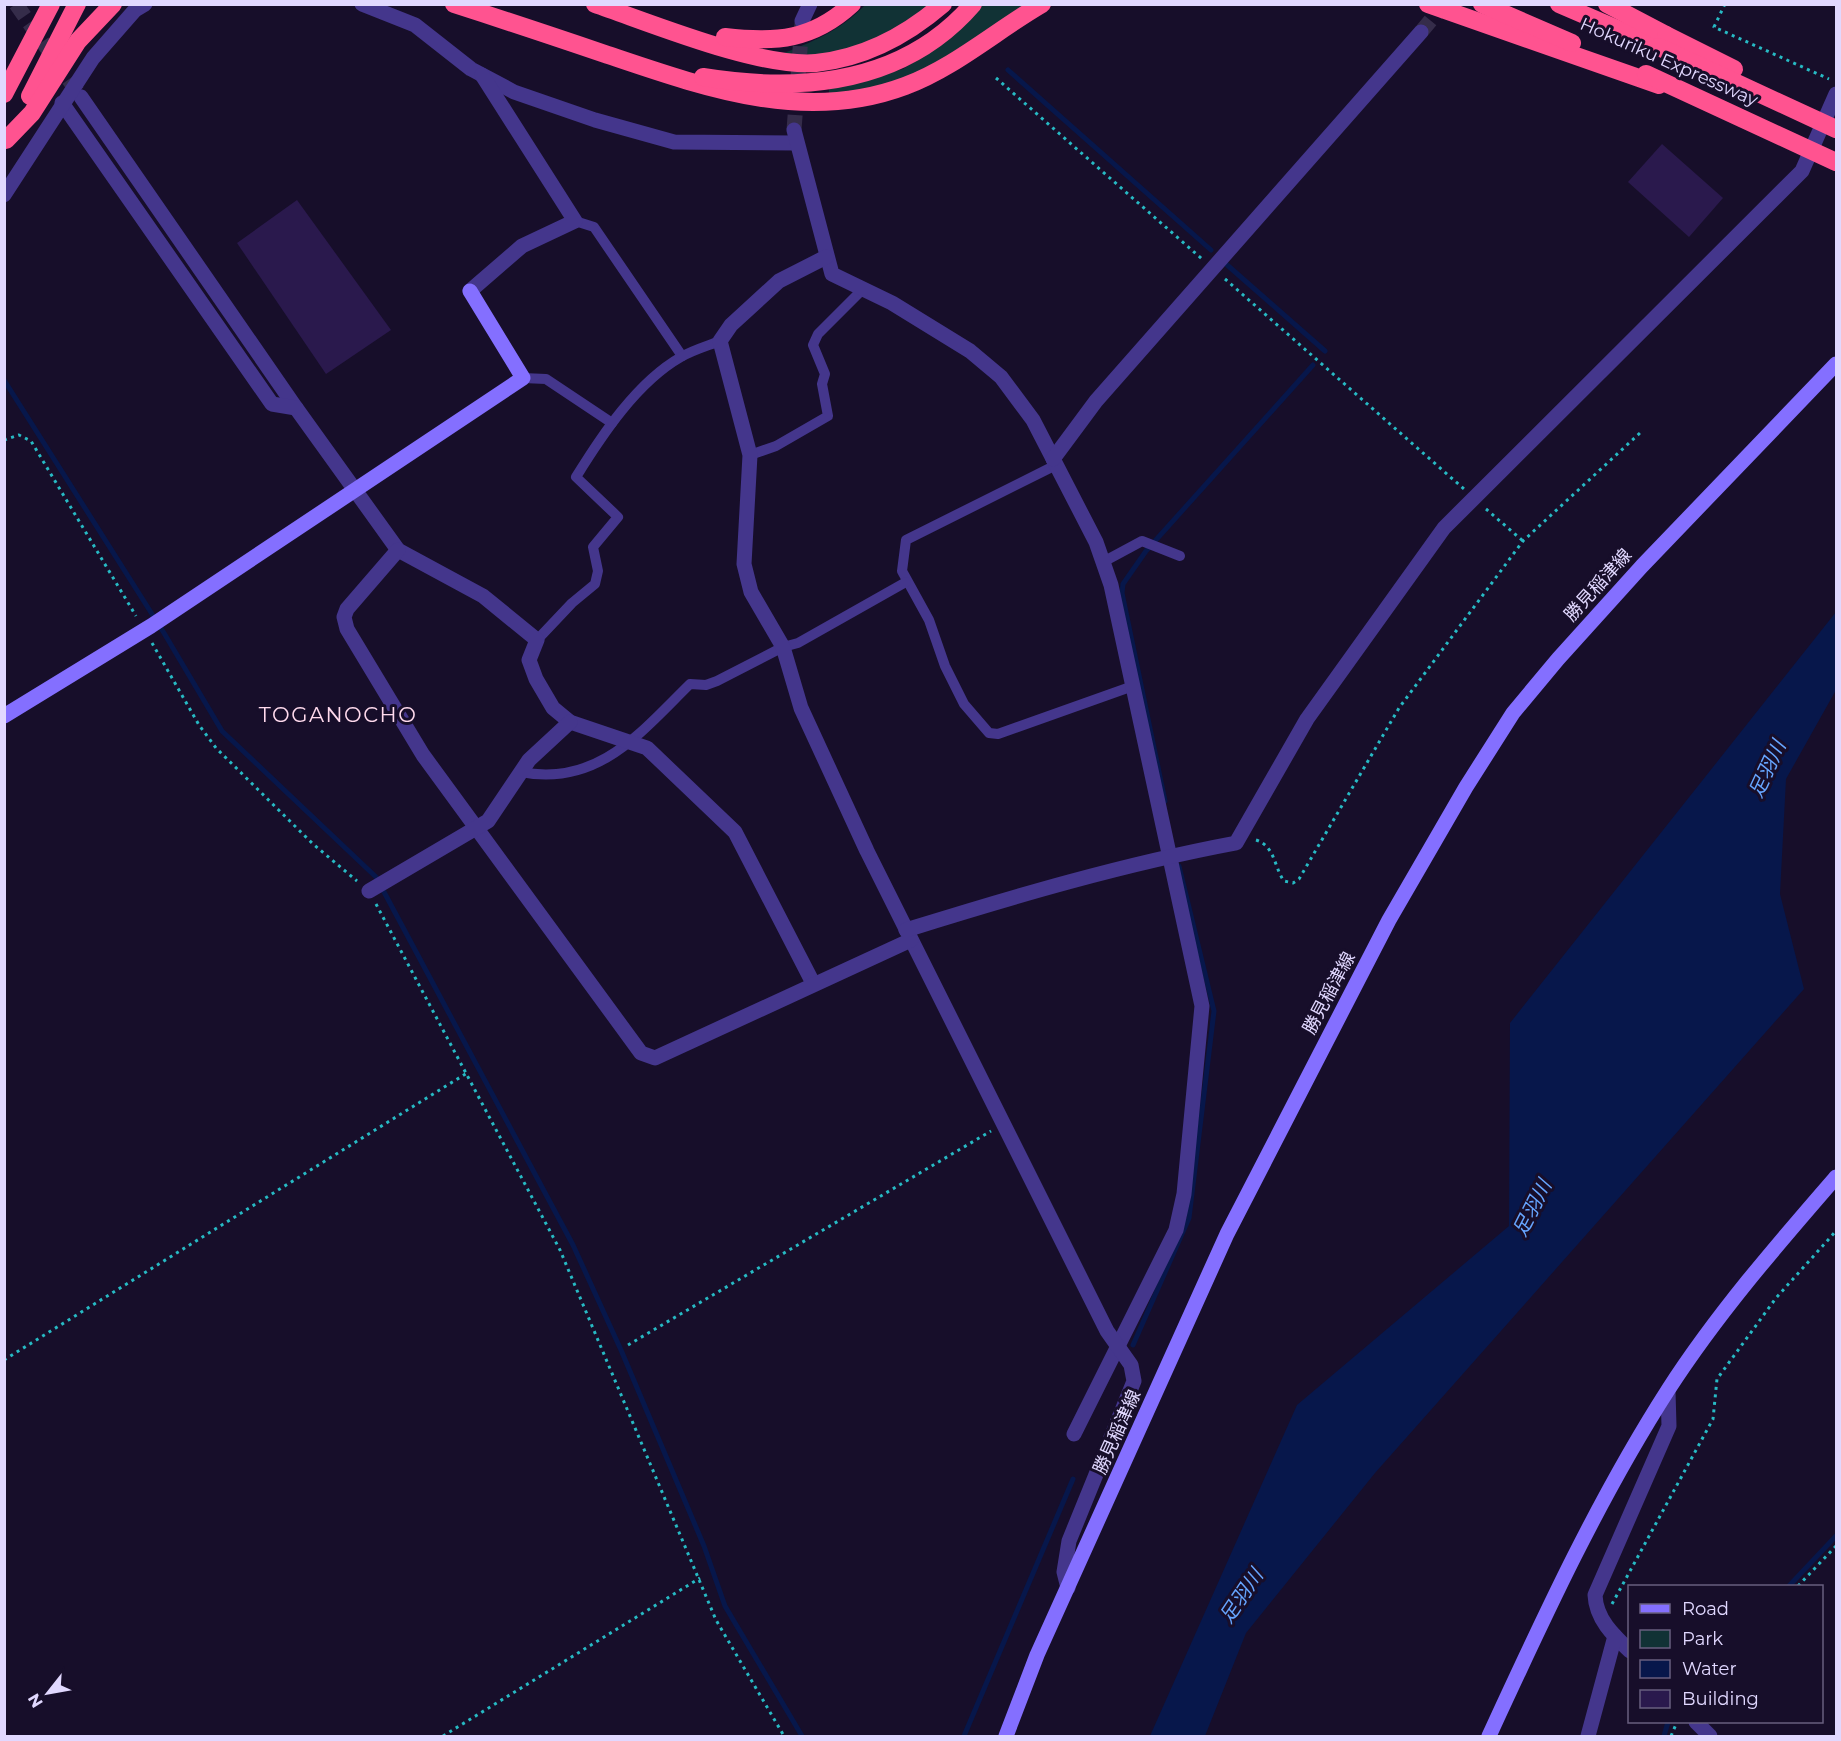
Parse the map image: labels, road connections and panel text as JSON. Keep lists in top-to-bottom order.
{
  "streets": {
    "highway": ["Hokuriku Expressway"],
    "main road": ["勝見稲津線"]
  },
  "districts": ["TOGANOCHO"],
  "water": ["足羽川"],
  "legend": [
    "Road",
    "Park",
    "Water",
    "Building"
  ],
  "north": "bottom left"
}
